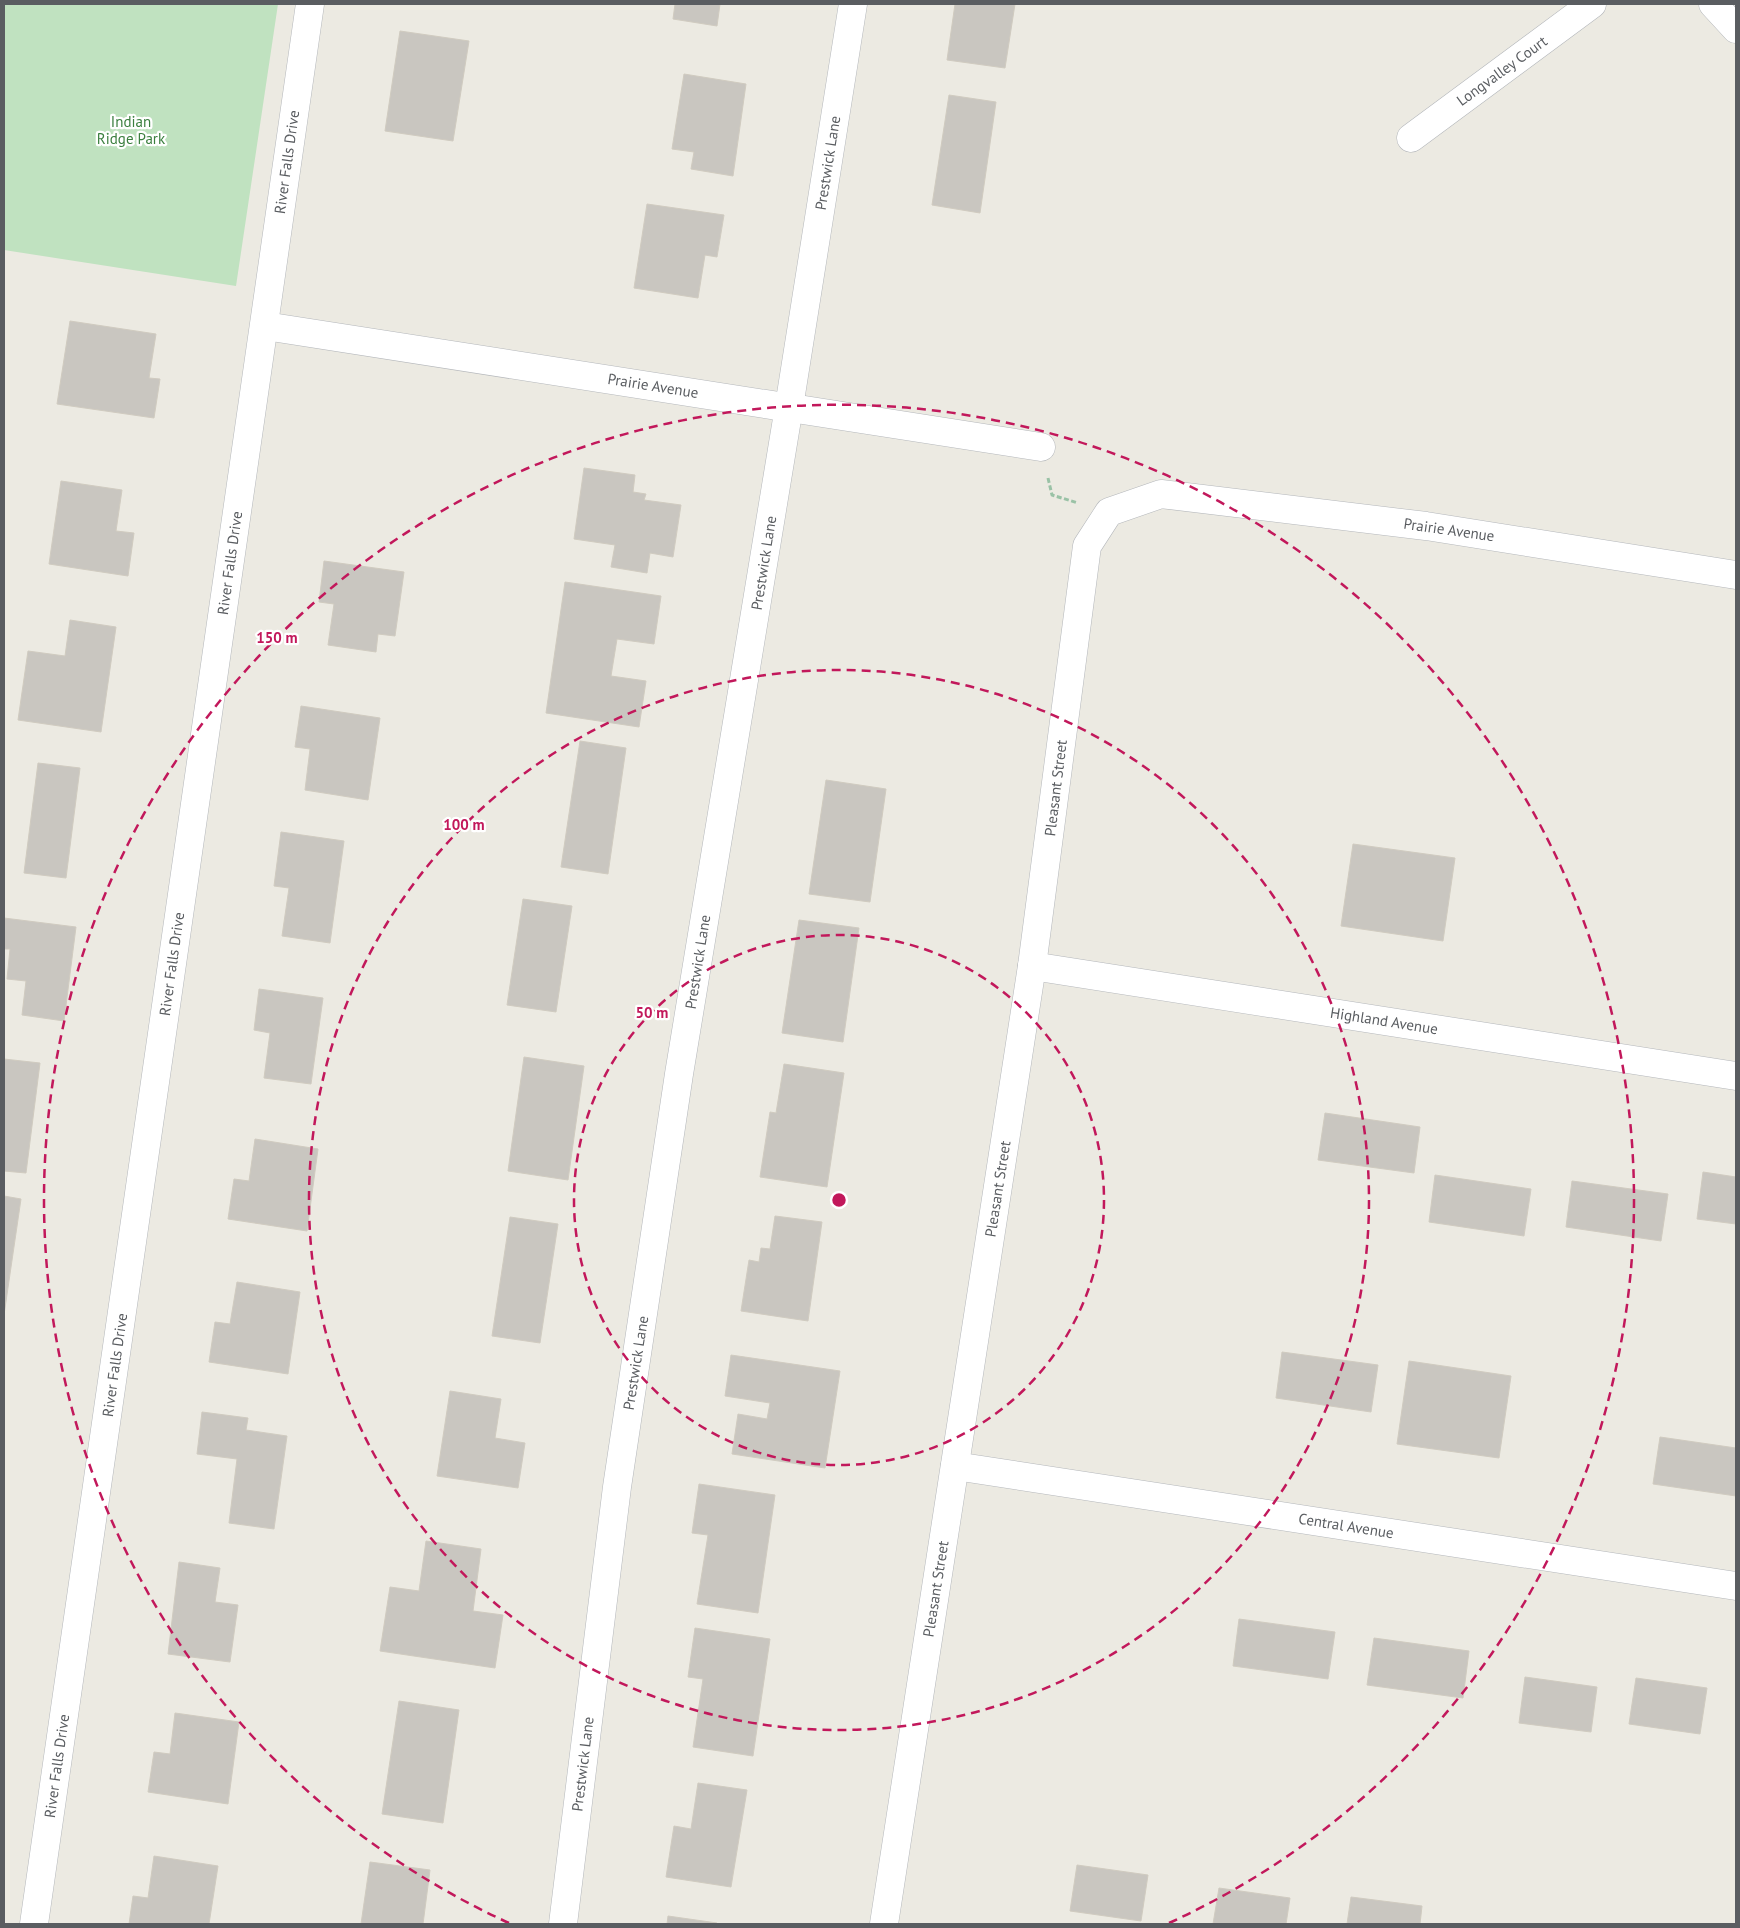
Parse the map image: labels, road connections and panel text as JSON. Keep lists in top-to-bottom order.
{
  "streets": {
    "street": [
      "Longvalley Court",
      "River Falls Drive",
      "Prestwick Lane",
      "Prairie Avenue",
      "Pleasant Street",
      "Highland Avenue",
      "Central Avenue"
    ]
  },
  "crossings": [
    ["River Falls Drive", "Prairie Avenue"],
    ["Prestwick Lane", "Prairie Avenue"],
    ["Prairie Avenue", "Pleasant Street"],
    ["Pleasant Street", "Highland Avenue"],
    ["Pleasant Street", "Central Avenue"]
  ],
  "parks": ["Indian Ridge Park"],
  "rings": ["150 m", "100 m", "50 m"]
}
